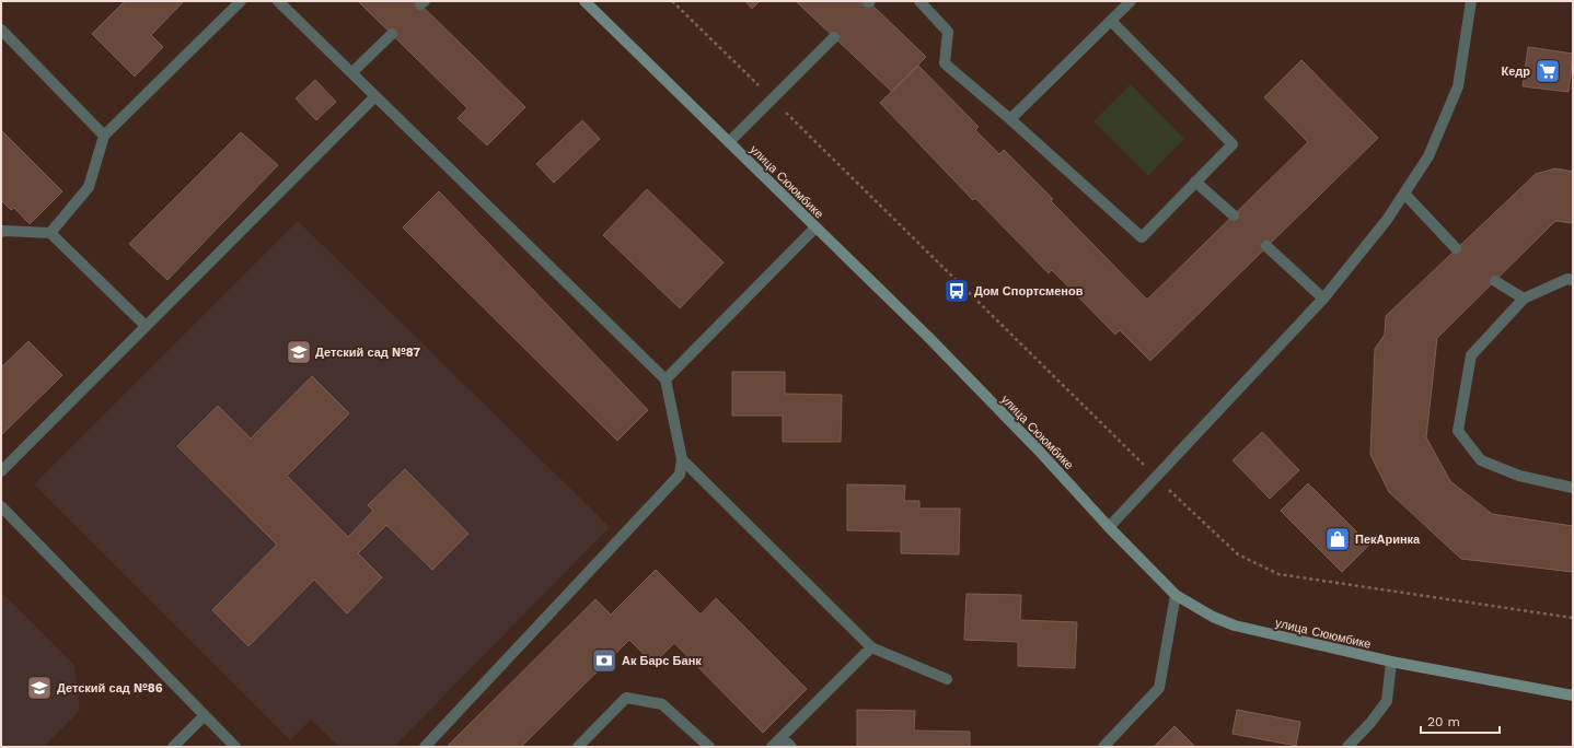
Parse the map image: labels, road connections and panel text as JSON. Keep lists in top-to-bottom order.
{
  "streets": {
    "street": ["улица Сююмбике"]
  },
  "places": {
    "supermarket": ["Кедр"],
    "bus stop": ["Дом Спортсменов"],
    "school or university": ["Детский сад №87", "Детский сад №86"],
    "shop": ["ПекАринка"],
    "bank": ["Ак Барс Банк"]
  },
  "scale_bar": "20 m"
}
